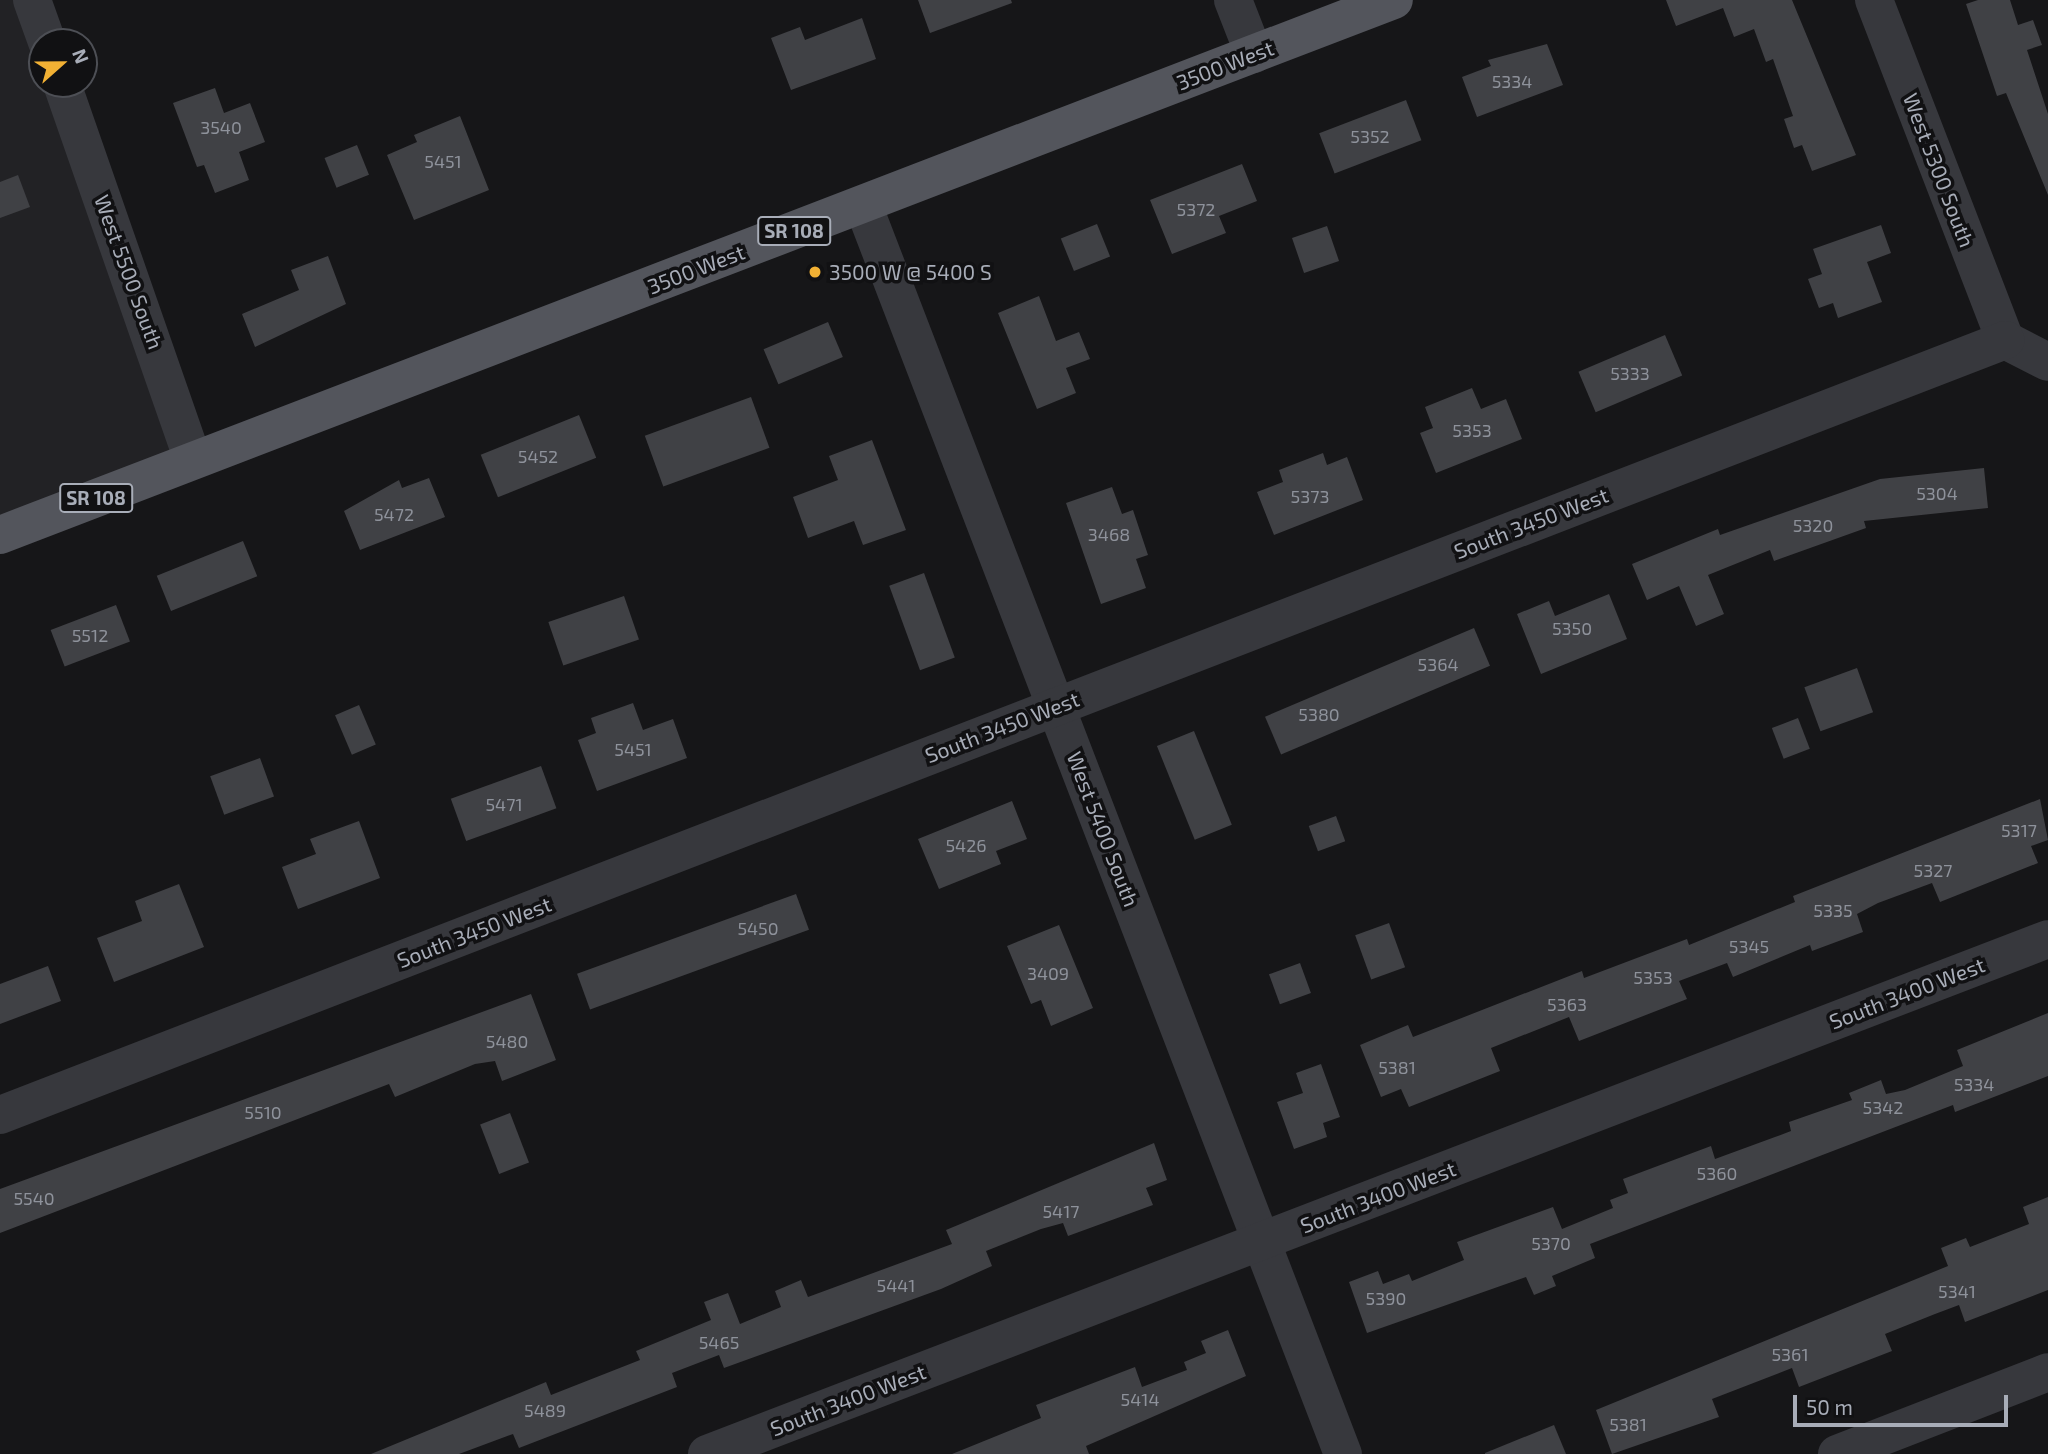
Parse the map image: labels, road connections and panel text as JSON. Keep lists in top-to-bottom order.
{
  "streets": {
    "main road": ["3500 West", "SR 108"],
    "street": [
      "West 5300 South",
      "West 5500 South",
      "South 3450 West",
      "West 5400 South",
      "South 3400 West"
    ]
  },
  "crossings": [
    ["3500 West", "SR 108"],
    ["3500 West", "West 5500 South"],
    ["3500 West", "West 5400 South"],
    ["West 5300 South", "South 3450 West"],
    ["SR 108", "West 5500 South"],
    ["South 3450 West", "West 5400 South"],
    ["West 5400 South", "South 3400 West"]
  ],
  "places": ["3500 W @ 5400 S"],
  "house_numbers": [
    "5334",
    "3540",
    "5352",
    "5451",
    "5372",
    "5333",
    "5353",
    "5452",
    "5304",
    "5373",
    "5472",
    "5320",
    "3468",
    "5350",
    "5512",
    "5364",
    "5380",
    "5451",
    "5471",
    "5317",
    "5426",
    "5327",
    "5335",
    "5450",
    "5345",
    "3409",
    "5353",
    "5363",
    "5480",
    "5381",
    "5334",
    "5342",
    "5510",
    "5360",
    "5540",
    "5417",
    "5370",
    "5441",
    "5341",
    "5390",
    "5465",
    "5361",
    "5414",
    "5489",
    "5381"
  ],
  "scale_bar": "50 m",
  "north": "right"
}
